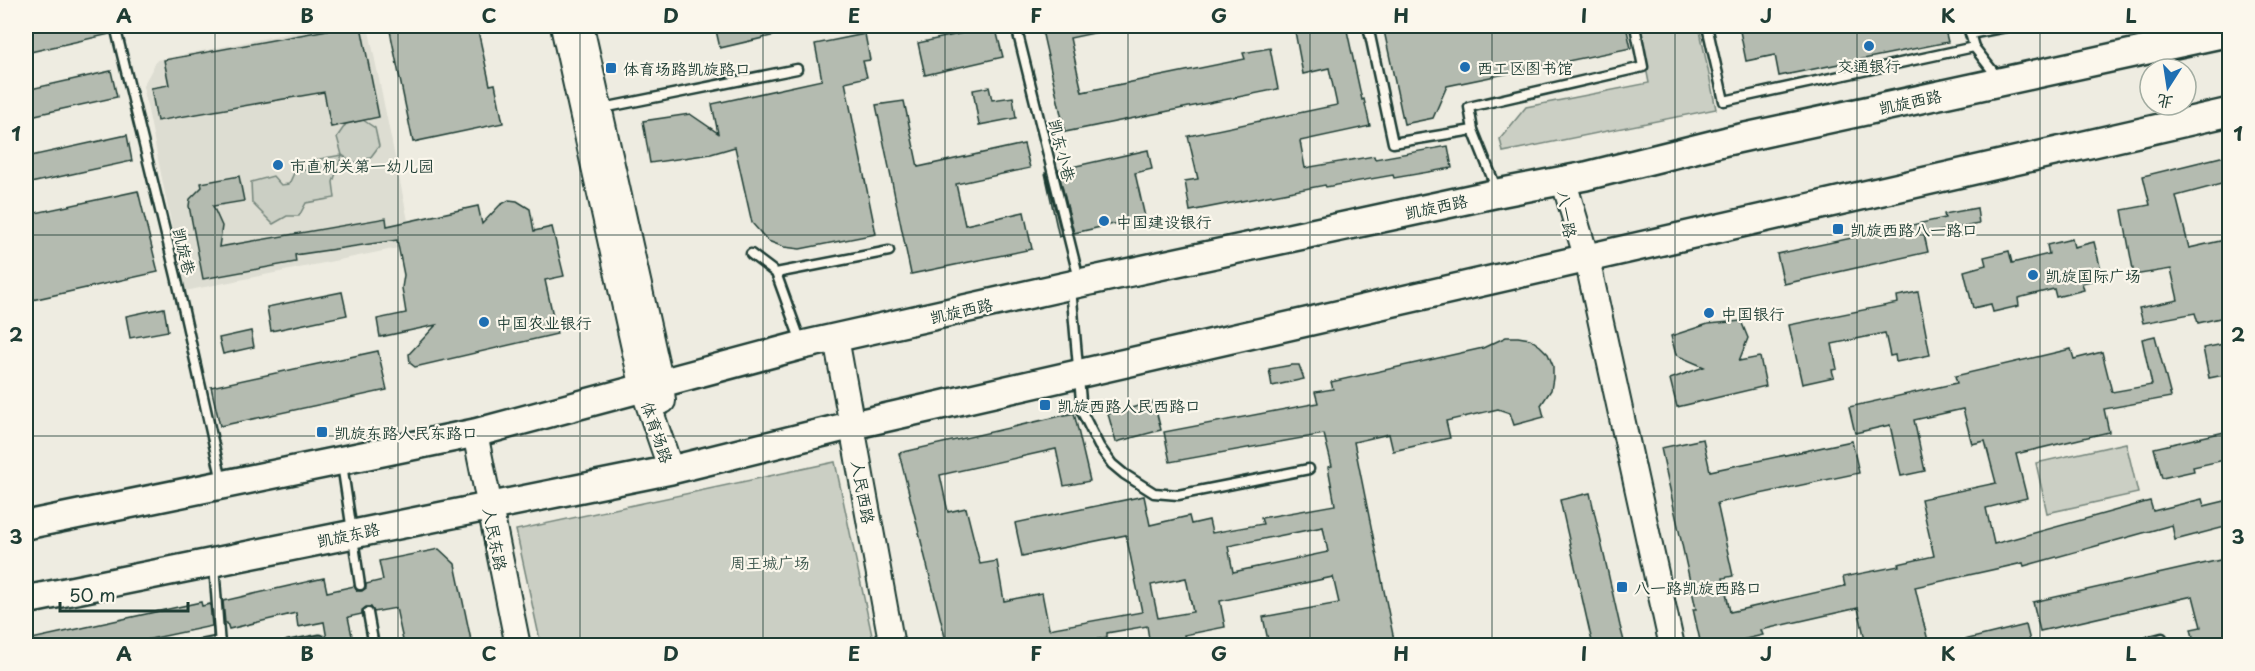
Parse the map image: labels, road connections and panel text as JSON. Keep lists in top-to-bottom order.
{
  "streets": {
    "main road": [
      "凯旋西路",
      "八一路",
      "体育场路",
      "人民西路",
      "凯旋东路",
      "人民东路"
    ],
    "lane": ["凯东小巷", "凯旋巷"]
  },
  "crossings": [
    ["凯旋西路", "凯东小巷"],
    ["凯旋西路", "八一路"],
    ["凯旋西路", "体育场路"],
    ["凯旋西路", "人民西路"],
    ["体育场路", "凯旋东路"],
    ["凯旋东路", "人民东路"]
  ],
  "parks": ["周王城广场"],
  "places": {
    "other": [
      "交通银行",
      "西工区图书馆",
      "市直机关第一幼儿园",
      "中国建设银行",
      "凯旋国际广场",
      "中国银行",
      "中国农业银行"
    ],
    "transit": [
      "体育场路凯旋路口",
      "凯旋西路八一路口",
      "凯旋西路人民西路口",
      "凯旋东路人民东路口",
      "八一路凯旋西路口"
    ]
  },
  "scale_bar": "50 m",
  "north": "bottom",
  "grid": {
    "columns": [
      "A",
      "B",
      "C",
      "D",
      "E",
      "F",
      "G",
      "H",
      "I",
      "J",
      "K",
      "L"
    ],
    "rows": ["1", "2", "3"]
  }
}
